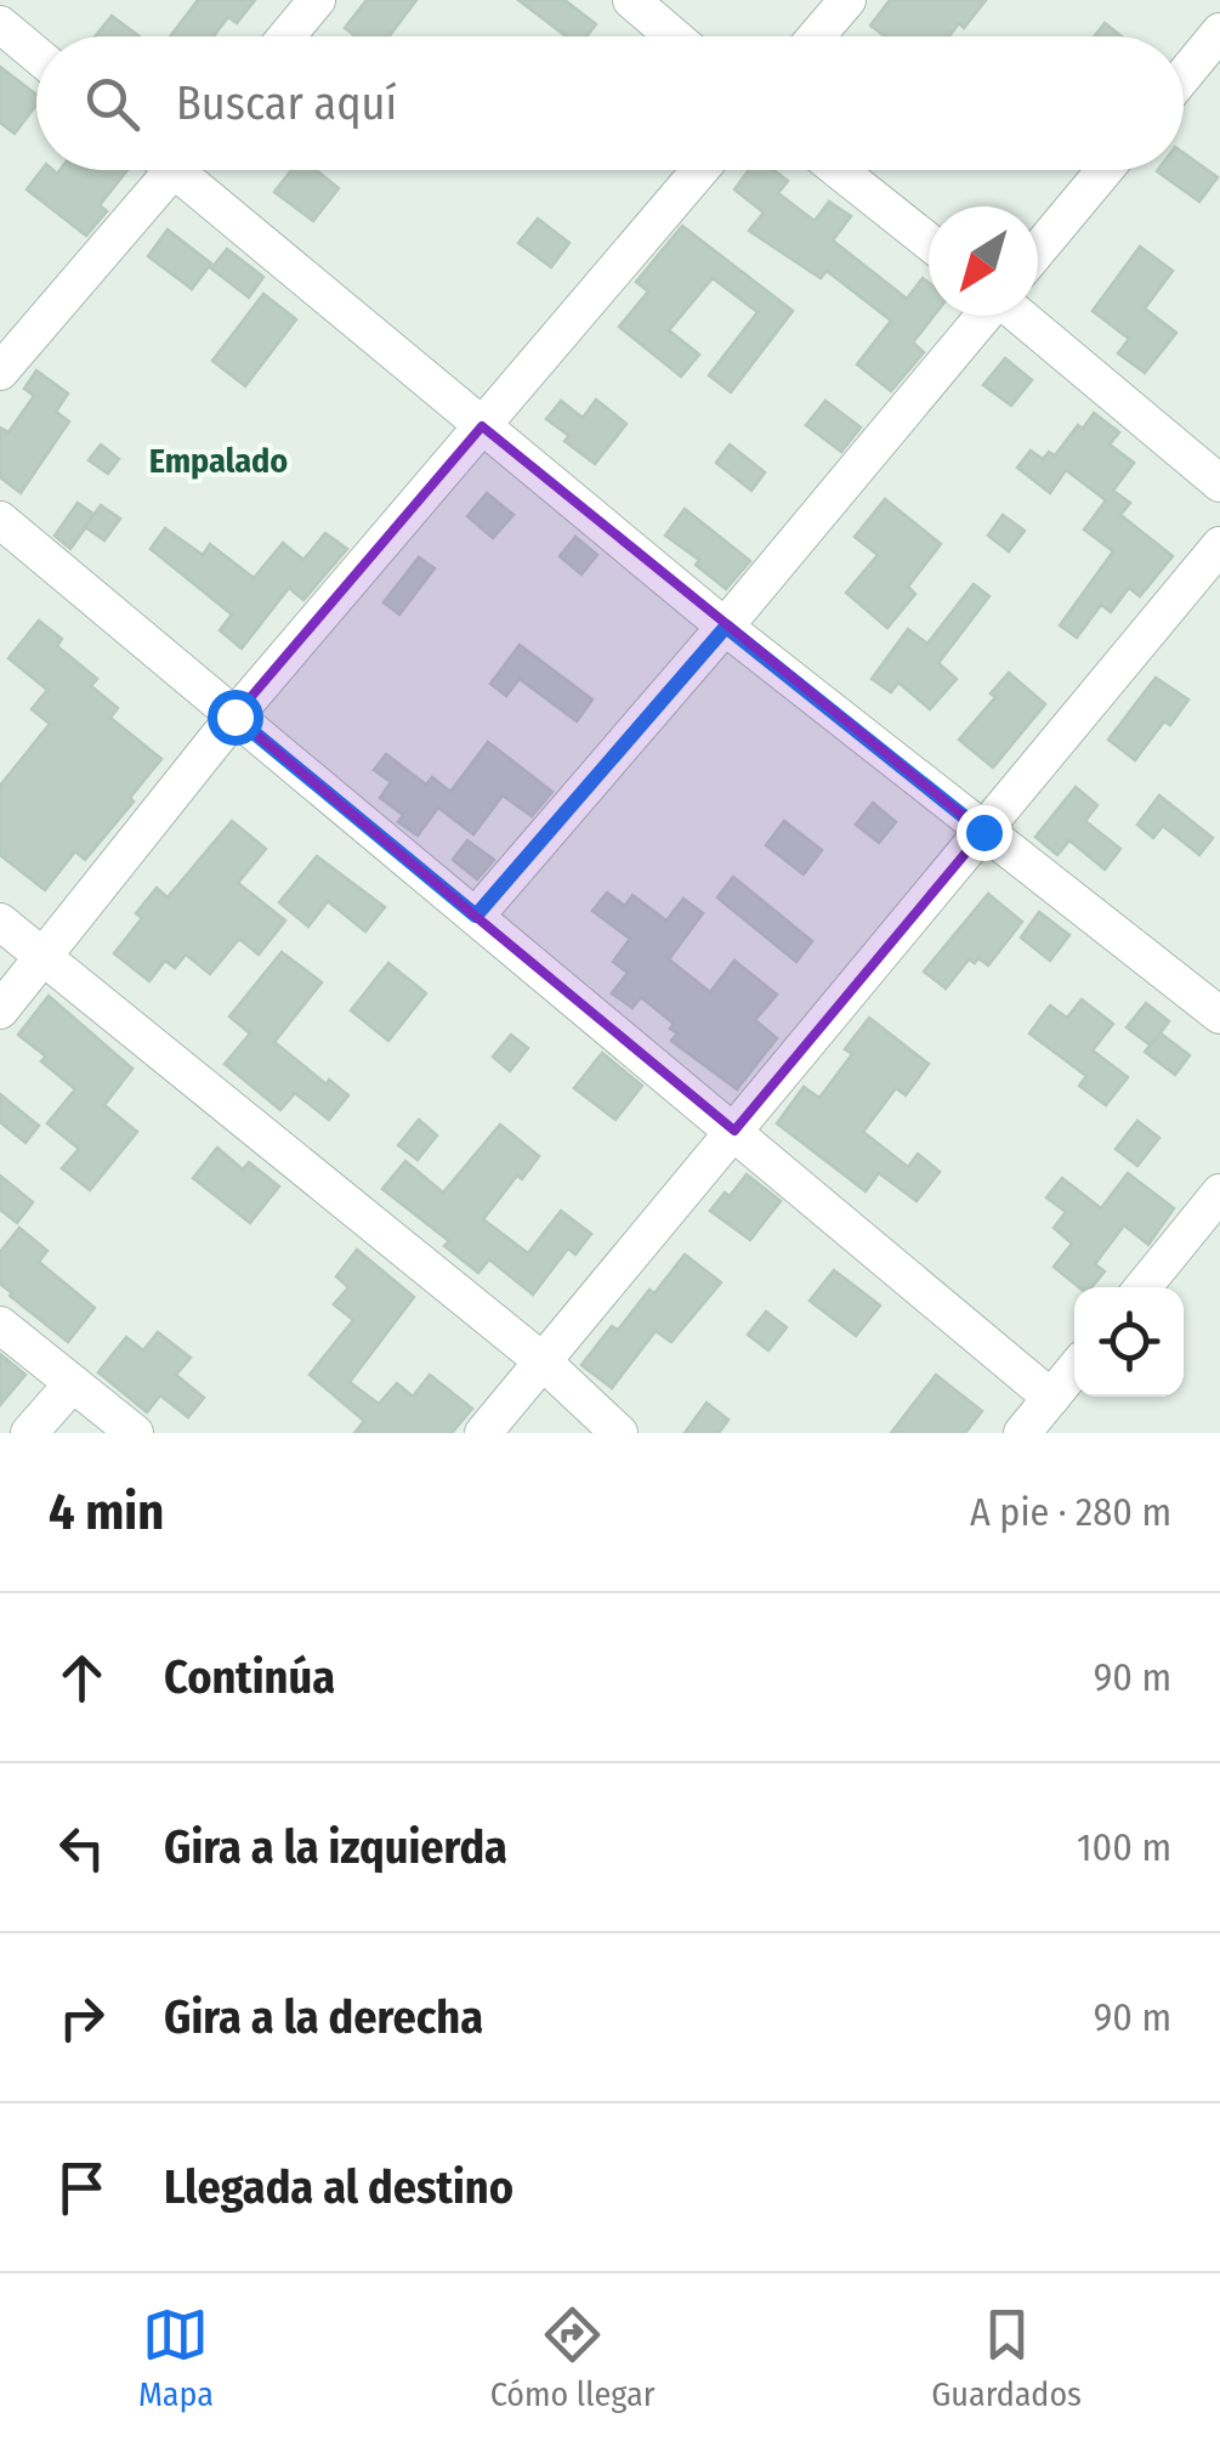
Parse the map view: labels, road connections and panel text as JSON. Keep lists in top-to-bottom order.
{
  "districts": ["Empalado"],
  "north": "bottom left",
  "page": {
    "search": "Buscar aquí",
    "heading": ["4 min", "A pie · 280 m"],
    "list": [
      ["Continúa", "90 m"],
      ["Gira a la izquierda", "100 m"],
      ["Gira a la derecha", "90 m"],
      "Llegada al destino"
    ],
    "nav": ["Mapa", "Cómo llegar", "Guardados"]
  }
}
